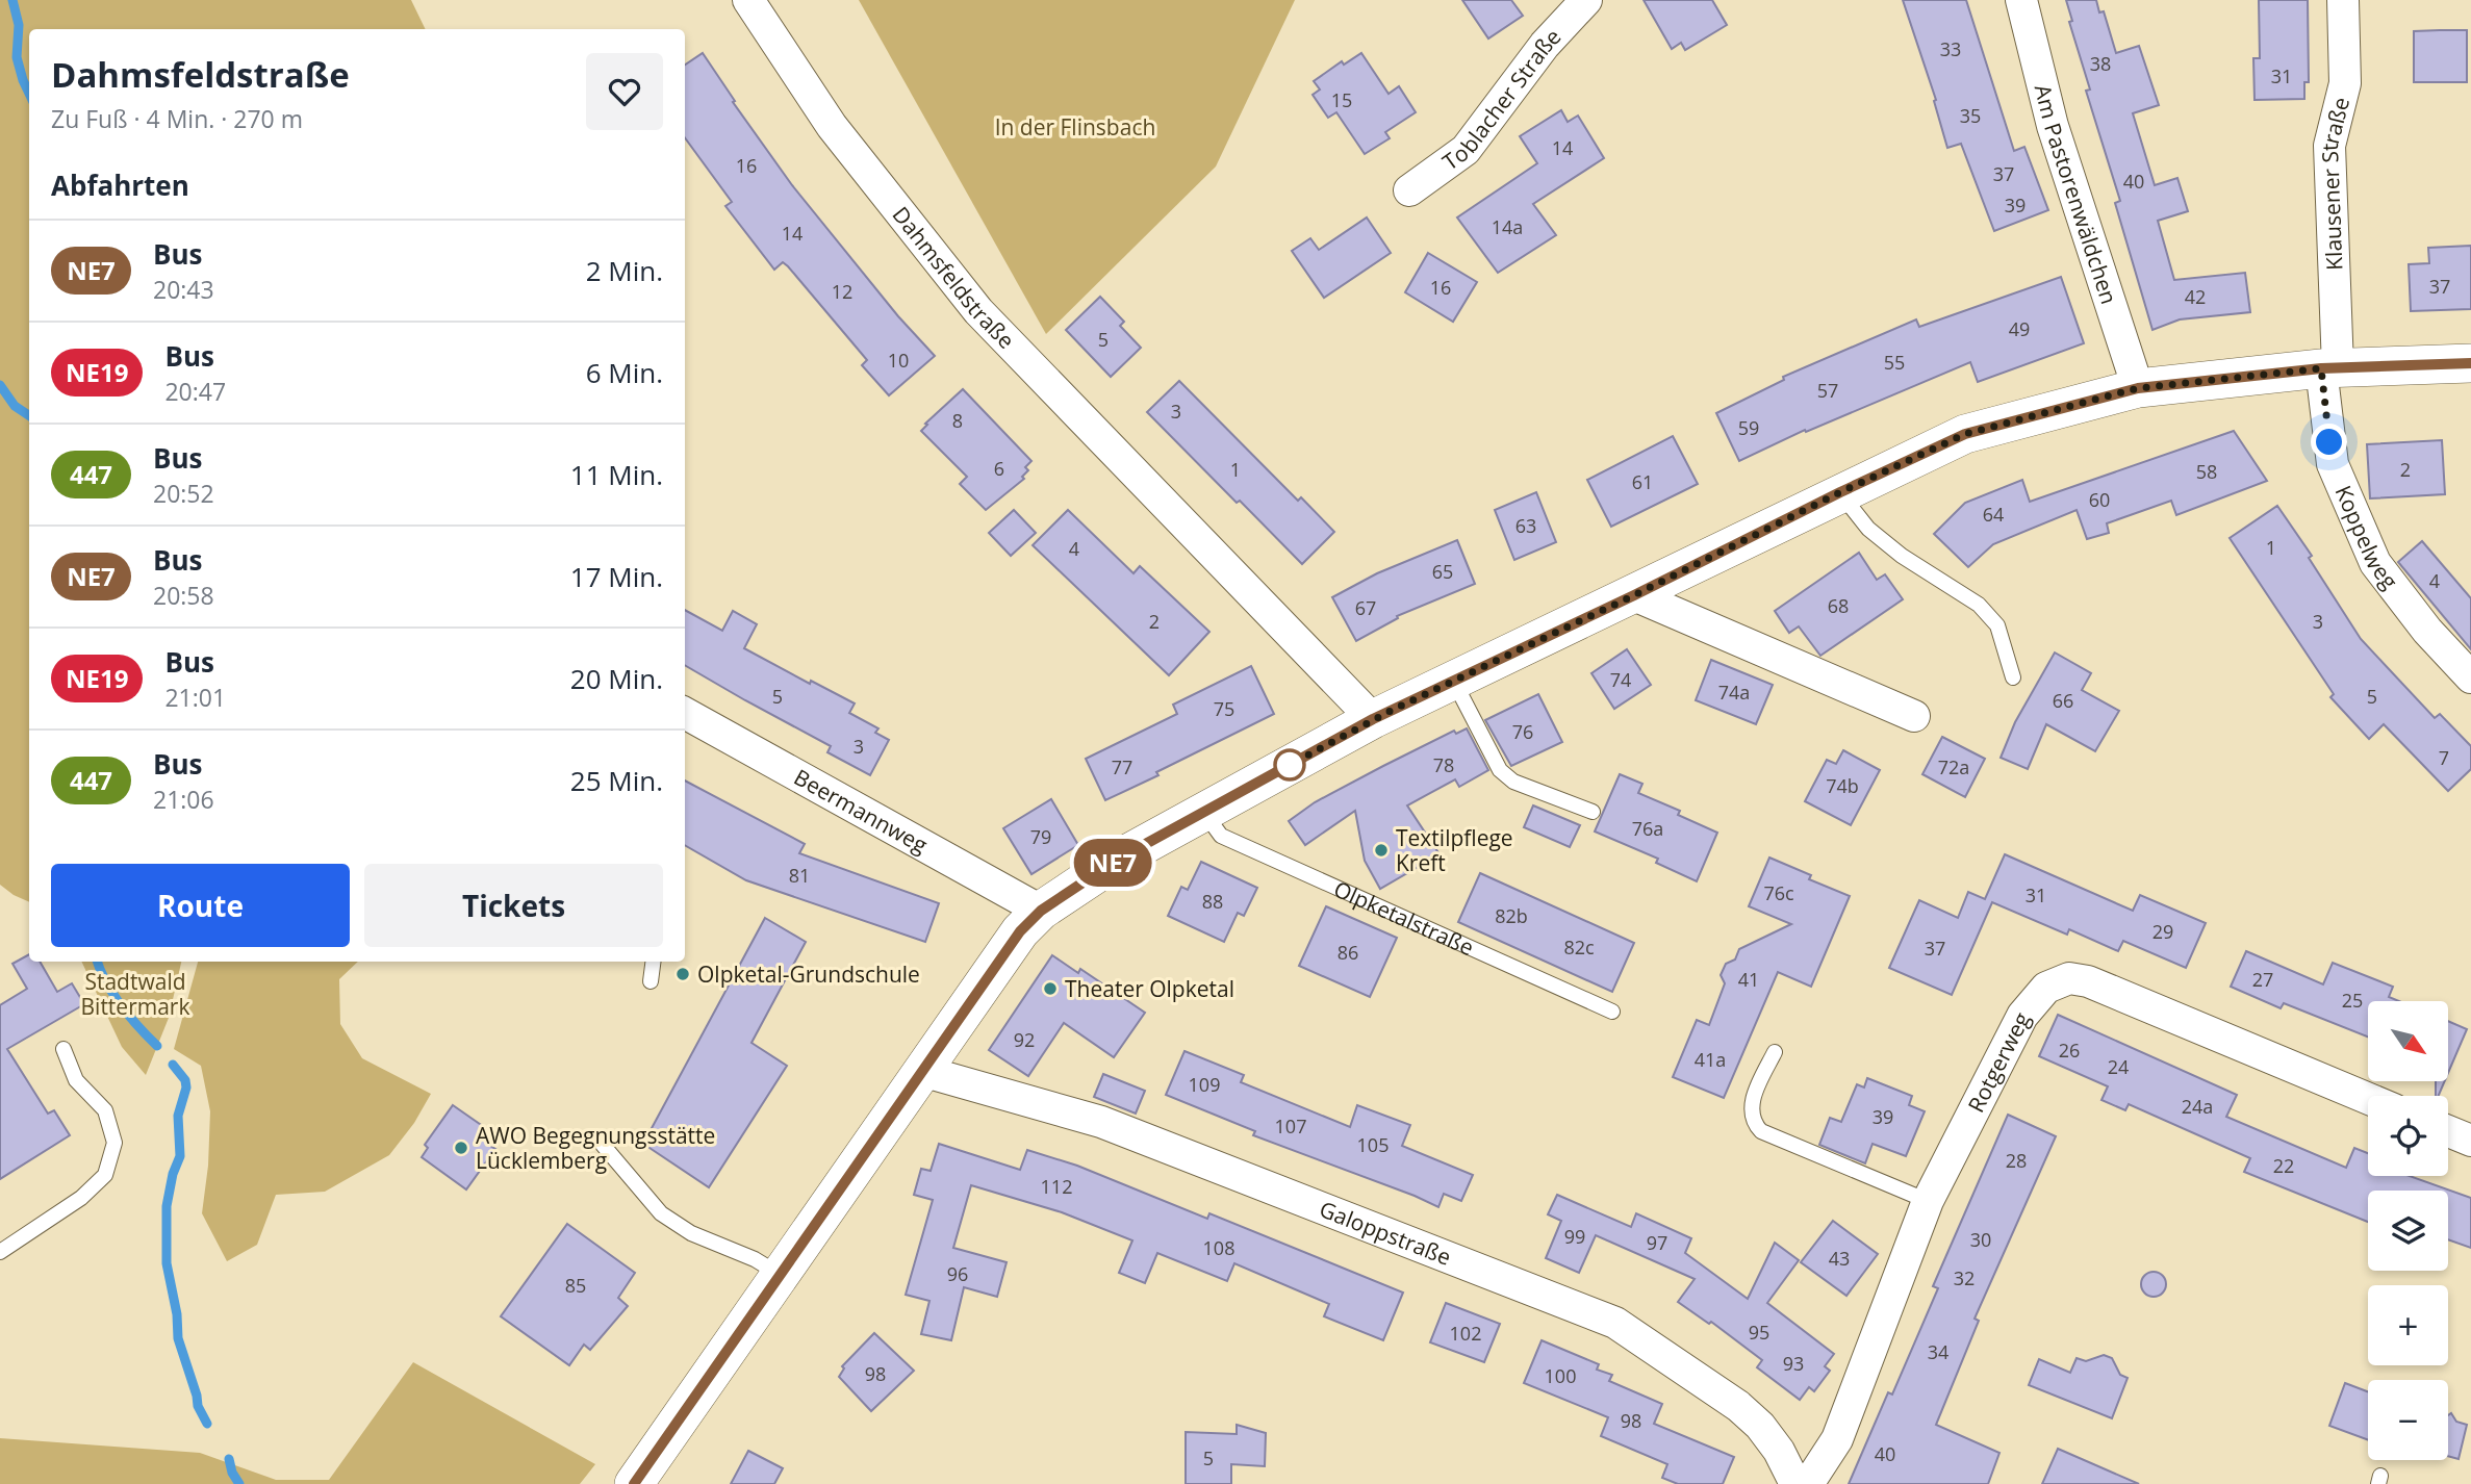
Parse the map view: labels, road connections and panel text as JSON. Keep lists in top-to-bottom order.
{
  "streets": {
    "street": [
      "Toblacher Straße",
      "Klausener Straße",
      "Am Pastorenwäldchen",
      "Dahmsfeldstraße",
      "Koppelweg",
      "Beermannweg",
      "Rotgerweg",
      "Galoppstraße"
    ],
    "lane": ["Olpketalstraße"]
  },
  "crossings": [
    ["Klausener Straße", "Koppelweg"]
  ],
  "parks": ["In der Flinsbach", "Stadtwald Bittermark"],
  "places": [
    "Textilpflege Kreft",
    "Olpketal-Grundschule",
    "Theater Olpketal",
    "AWO Begegnungsstätte Lücklemberg"
  ],
  "lines": ["bus line NE7"],
  "house_numbers": [
    "33",
    "38",
    "31",
    "15",
    "35",
    "14",
    "16",
    "37",
    "40",
    "39",
    "14a",
    "14",
    "37",
    "16",
    "12",
    "42",
    "49",
    "5",
    "10",
    "55",
    "57",
    "3",
    "8",
    "59",
    "6",
    "1",
    "2",
    "58",
    "61",
    "60",
    "64",
    "63",
    "1",
    "4",
    "65",
    "4",
    "68",
    "67",
    "2",
    "3",
    "74",
    "74a",
    "5",
    "5",
    "66",
    "75",
    "76",
    "3",
    "7",
    "78",
    "77",
    "72a",
    "74b",
    "76a",
    "79",
    "81",
    "76c",
    "31",
    "88",
    "82b",
    "29",
    "82c",
    "37",
    "86",
    "41",
    "27",
    "25",
    "92",
    "26",
    "41a",
    "24",
    "109",
    "24a",
    "39",
    "107",
    "105",
    "28",
    "22",
    "112",
    "99",
    "30",
    "97",
    "108",
    "43",
    "96",
    "32",
    "85",
    "95",
    "102",
    "34",
    "93",
    "98",
    "100",
    "98",
    "40",
    "5"
  ],
  "north": "bottom right",
  "page": {
    "on_map": "NE7",
    "heading": [
      ["Dahmsfeldstraße", "Zu Fuß · 4 Min. · 270 m"],
      "Abfahrten"
    ],
    "list": [
      {
        "mark": "NE7",
        "name": "Bus",
        "note": "20:43",
        "value": "2 Min."
      },
      {
        "mark": "NE19",
        "name": "Bus",
        "note": "20:47",
        "value": "6 Min."
      },
      {
        "mark": "447",
        "name": "Bus",
        "note": "20:52",
        "value": "11 Min."
      },
      {
        "mark": "NE7",
        "name": "Bus",
        "note": "20:58",
        "value": "17 Min."
      },
      {
        "mark": "NE19",
        "name": "Bus",
        "note": "21:01",
        "value": "20 Min."
      },
      {
        "mark": "447",
        "name": "Bus",
        "note": "21:06",
        "value": "25 Min."
      }
    ],
    "buttons": ["Route", "Tickets"],
    "map_buttons": ["+", "−"]
  }
}
